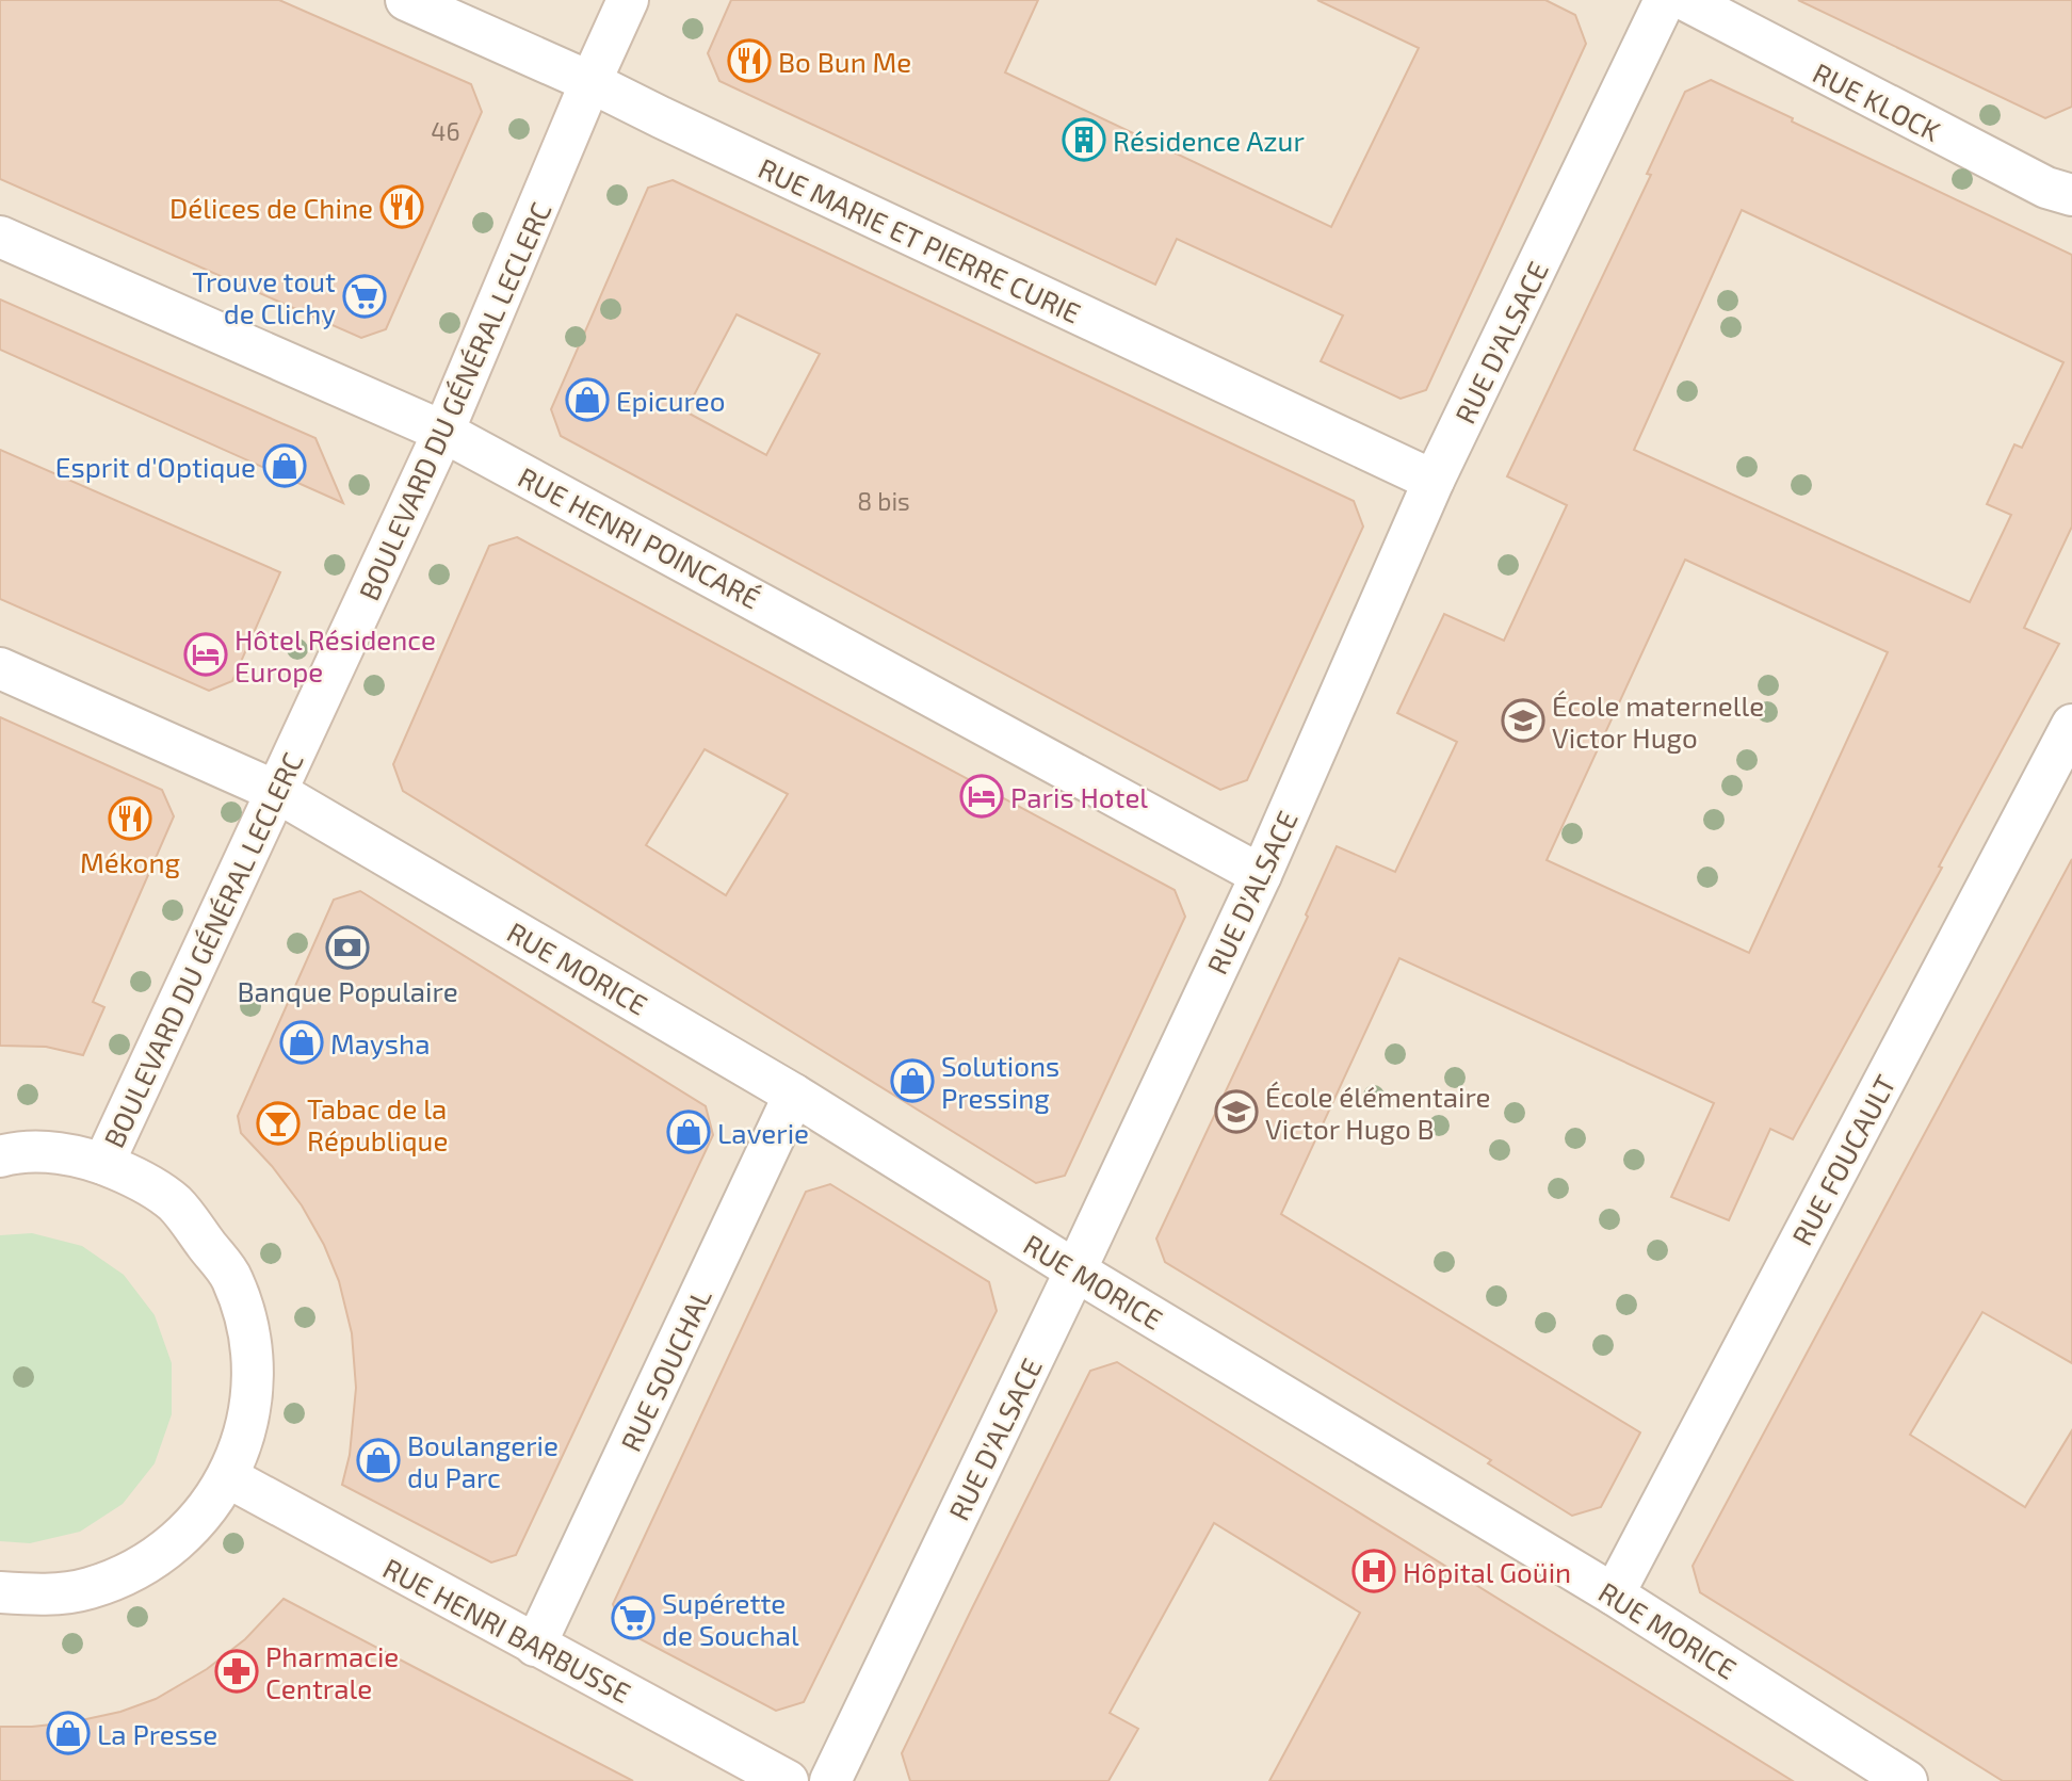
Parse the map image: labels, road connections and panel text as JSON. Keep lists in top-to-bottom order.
{
  "streets": {
    "street": [
      "RUE KLOCK",
      "RUE MARIE ET PIERRE CURIE",
      "RUE D'ALSACE",
      "BOULEVARD DU GÉNÉRAL LECLERC",
      "RUE HENRI POINCARÉ",
      "RUE MORICE",
      "RUE FOUCAULT",
      "RUE SOUCHAL",
      "RUE HENRI BARBUSSE"
    ]
  },
  "crossings": [
    ["RUE MARIE ET PIERRE CURIE", "RUE D'ALSACE"],
    ["RUE MARIE ET PIERRE CURIE", "BOULEVARD DU GÉNÉRAL LECLERC"],
    ["RUE D'ALSACE", "RUE HENRI POINCARÉ"],
    ["RUE D'ALSACE", "RUE MORICE"],
    ["BOULEVARD DU GÉNÉRAL LECLERC", "RUE HENRI POINCARÉ"],
    ["BOULEVARD DU GÉNÉRAL LECLERC", "RUE MORICE"],
    ["RUE MORICE", "RUE FOUCAULT"],
    ["RUE MORICE", "RUE SOUCHAL"],
    ["RUE SOUCHAL", "RUE HENRI BARBUSSE"]
  ],
  "places": {
    "restaurant": ["Bo Bun Me", "Délices de Chine", "Mékong"],
    "building": ["Résidence Azur"],
    "supermarket": ["Trouve tout de Clichy", "Supérette de Souchal"],
    "shop": [
      "Epicureo",
      "Esprit d'Optique",
      "Maysha",
      "Solutions Pressing",
      "Laverie",
      "Boulangerie du Parc",
      "La Presse"
    ],
    "hotel": ["Hôtel Résidence Europe", "Paris Hotel"],
    "school or university": ["École maternelle Victor Hugo", "École élémentaire Victor Hugo B"],
    "bank": ["Banque Populaire"],
    "bar": ["Tabac de la République"],
    "hospital": ["Hôpital Goüin"],
    "pharmacy": ["Pharmacie Centrale"]
  },
  "house_numbers": ["46", "8 bis"]
}
